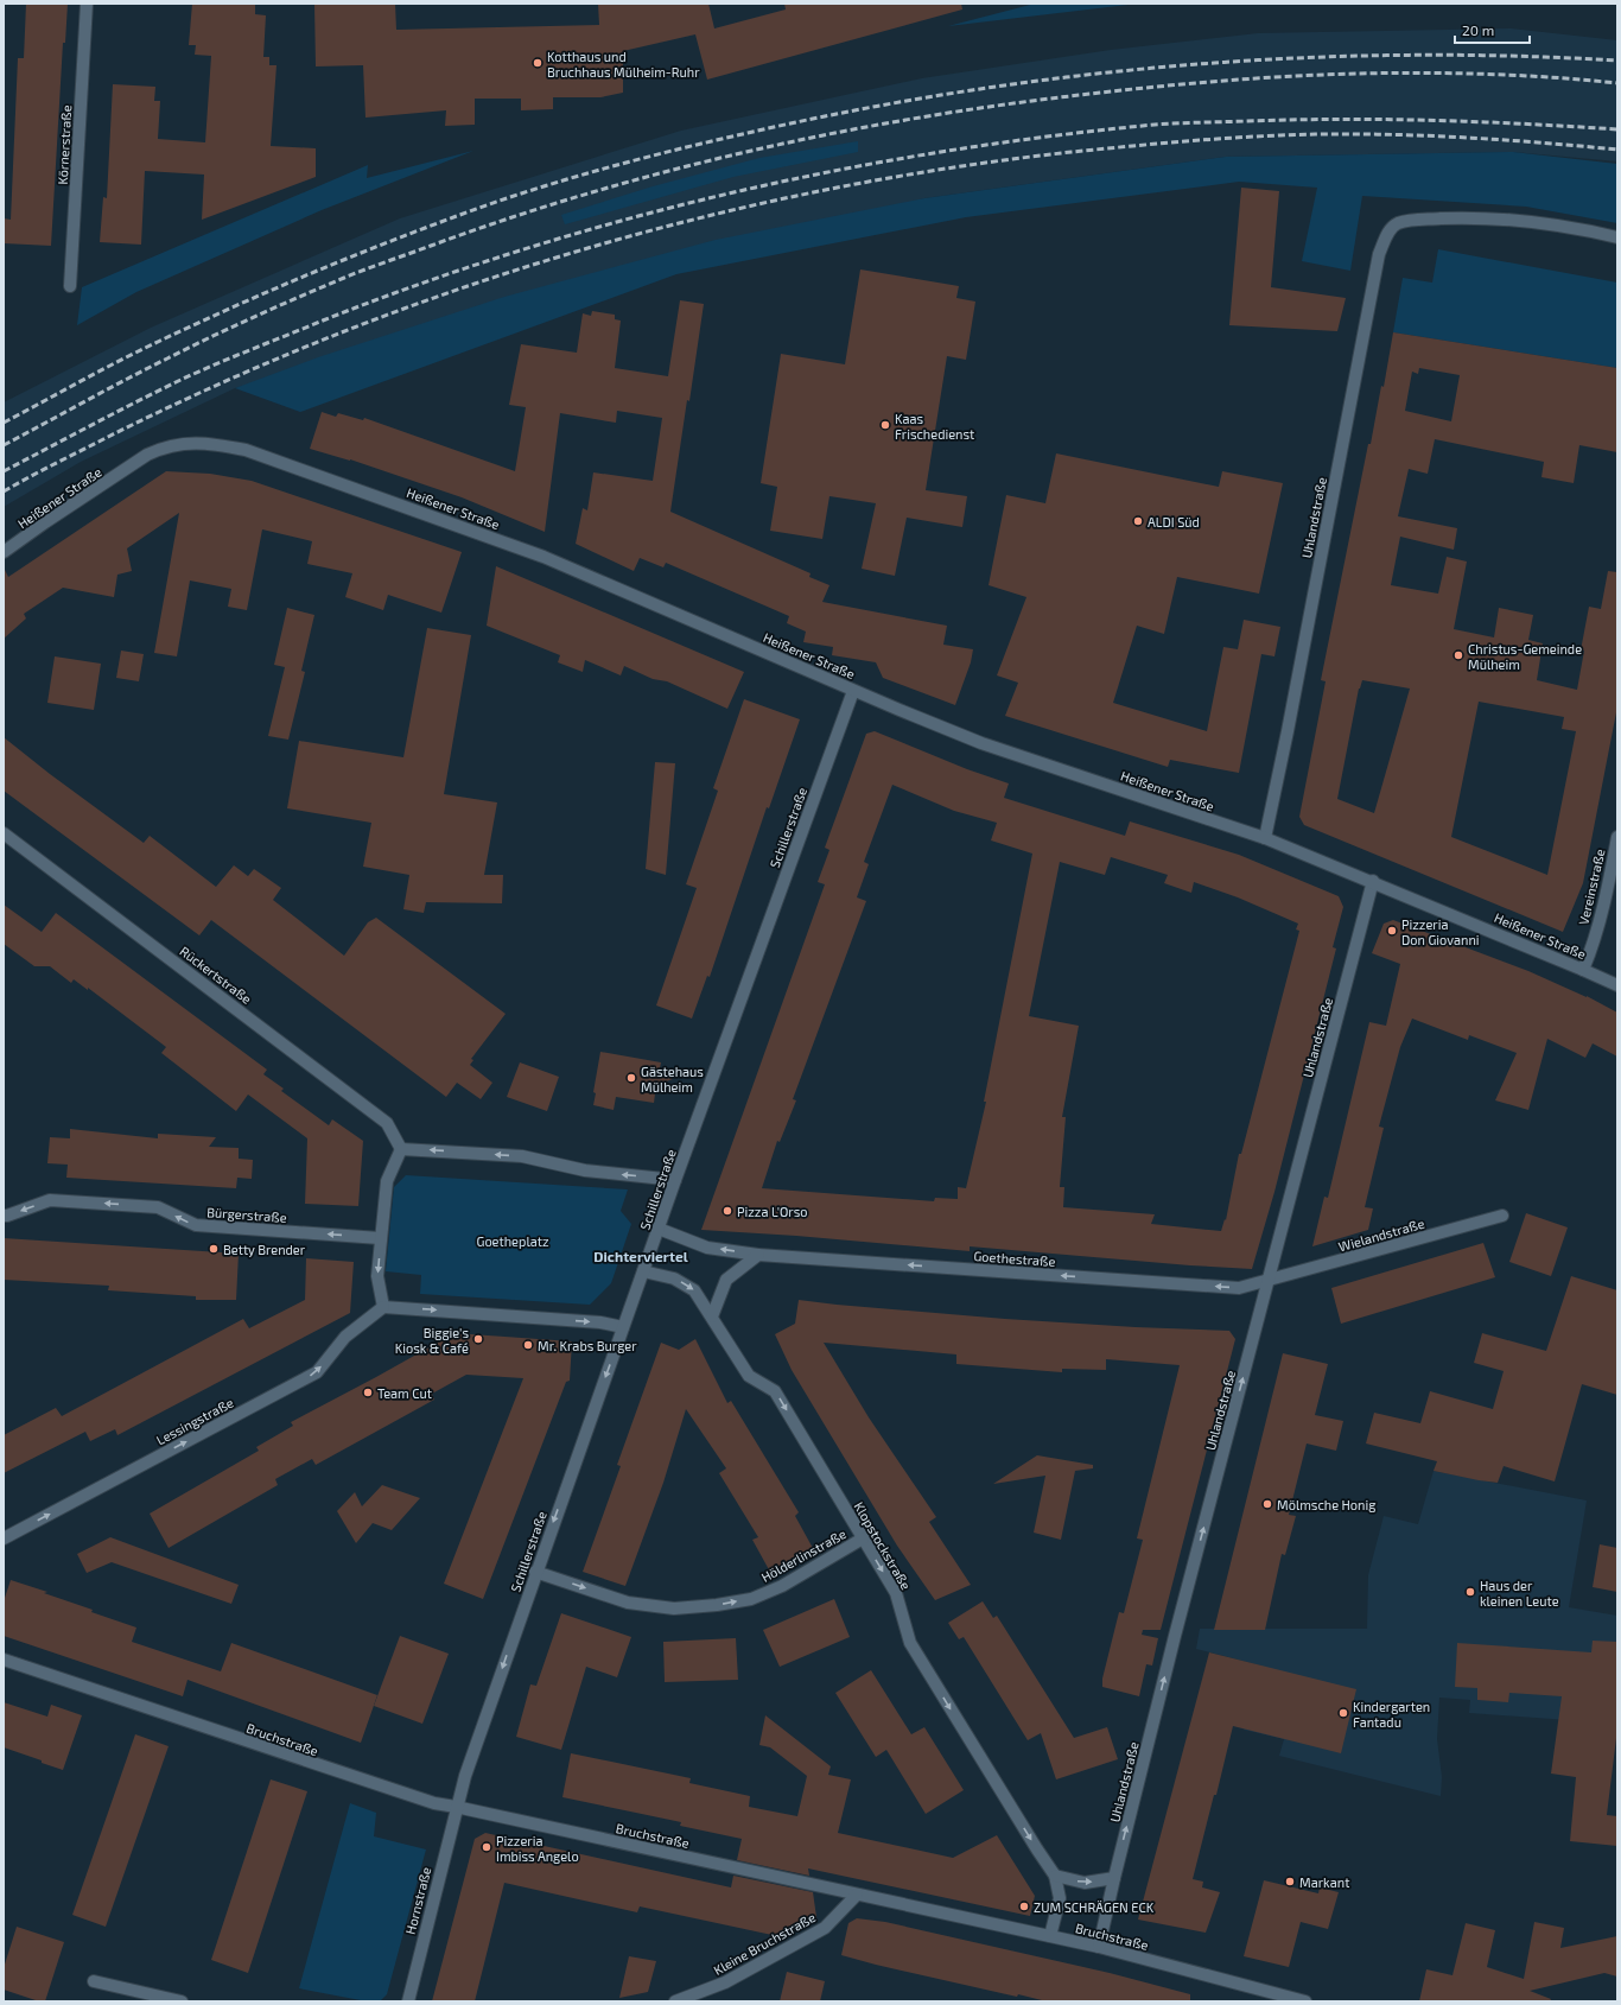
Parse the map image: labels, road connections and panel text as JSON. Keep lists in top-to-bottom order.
{
  "streets": {
    "street": [
      "Körnerstraße",
      "Heißener Straße",
      "Uhlandstraße",
      "Schillerstraße",
      "Vereinstraße",
      "Rückertstraße",
      "Bürgerstraße",
      "Wielandstraße",
      "Goethestraße",
      "Lessingstraße",
      "Klopstockstraße",
      "Hölderlinstraße",
      "Bruchstraße",
      "Hornstraße",
      "Kleine Bruchstraße"
    ]
  },
  "crossings": [
    ["Heißener Straße", "Uhlandstraße"],
    ["Heißener Straße", "Schillerstraße"],
    ["Heißener Straße", "Vereinstraße"],
    ["Uhlandstraße", "Wielandstraße"],
    ["Uhlandstraße", "Goethestraße"],
    ["Uhlandstraße", "Bruchstraße"],
    ["Schillerstraße", "Goethestraße"],
    ["Schillerstraße", "Klopstockstraße"],
    ["Schillerstraße", "Hölderlinstraße"],
    ["Schillerstraße", "Bruchstraße"],
    ["Schillerstraße", "Hornstraße"],
    ["Wielandstraße", "Goethestraße"],
    ["Klopstockstraße", "Hölderlinstraße"],
    ["Klopstockstraße", "Bruchstraße"],
    ["Bruchstraße", "Hornstraße"],
    ["Bruchstraße", "Kleine Bruchstraße"]
  ],
  "one_way": [
    "Schillerstraße",
    "Bürgerstraße",
    "Goethestraße",
    "Lessingstraße",
    "Klopstockstraße",
    "Hölderlinstraße"
  ],
  "districts": ["Dichterviertel"],
  "parks": ["Goetheplatz"],
  "places": [
    "Kotthaus und Bruchhaus Mülheim-Ruhr",
    "Kaas Frischedienst",
    "ALDI Süd",
    "Christus-Gemeinde Mülheim",
    "Pizzeria Don Giovanni",
    "Gästehaus Mülheim",
    "Pizza L'Orso",
    "Betty Brender",
    "Biggie's Kiosk & Café",
    "Mr. Krabs Burger",
    "Team Cut",
    "Mölmsche Honig",
    "Haus der kleinen Leute",
    "Kindergarten Fantadu",
    "Pizzeria Imbiss Angelo",
    "Markant",
    "ZUM SCHRÄGEN ECK"
  ],
  "scale_bar": "20 m"
}
